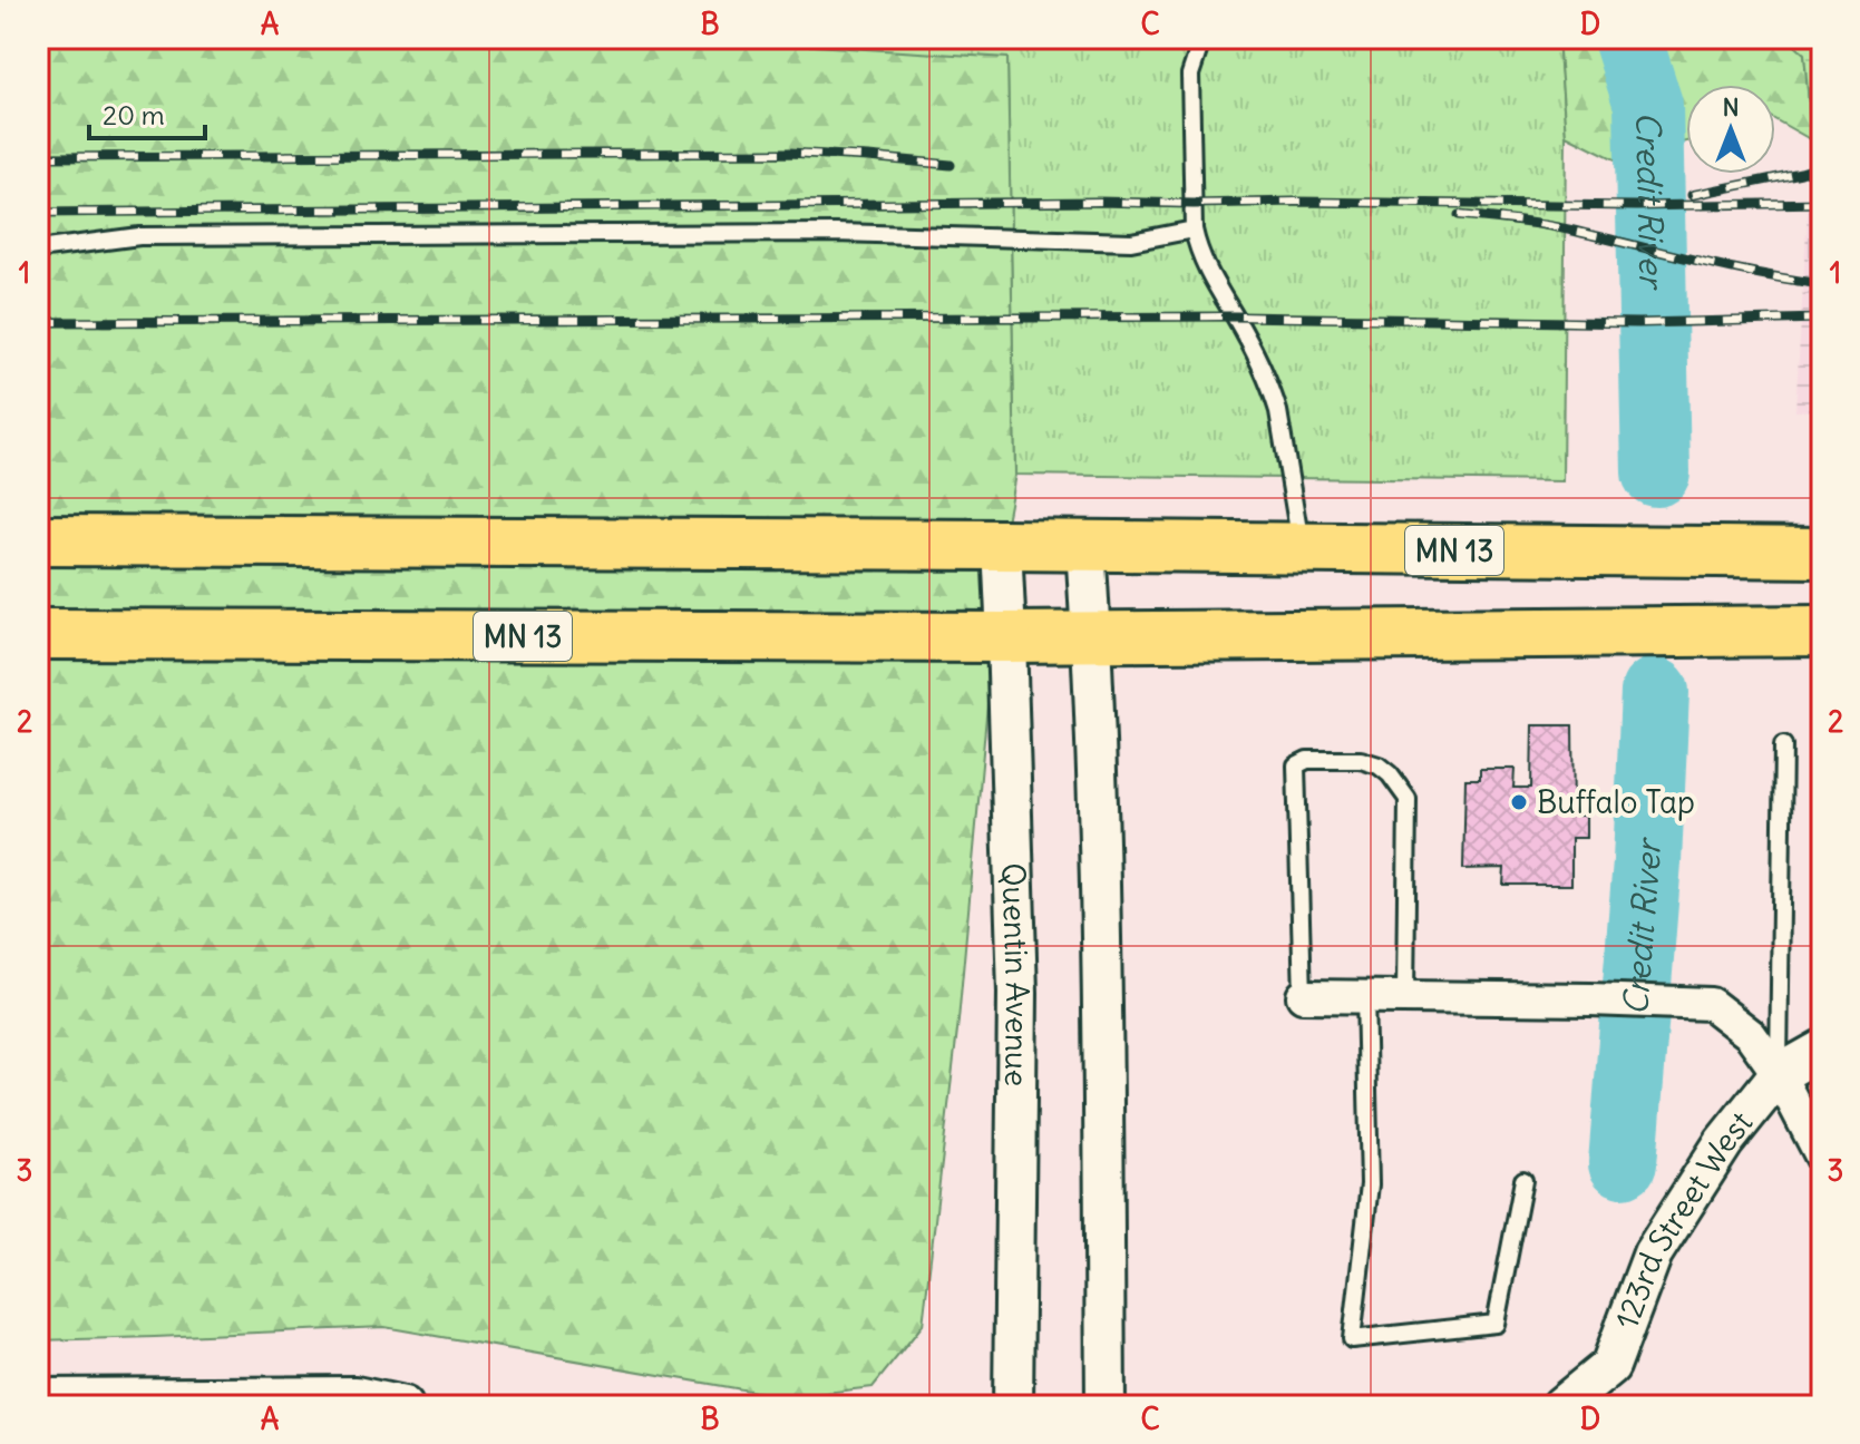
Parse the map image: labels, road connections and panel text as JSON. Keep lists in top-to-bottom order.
{
  "streets": {
    "highway": ["MN 13"],
    "street": ["Quentin Avenue", "123rd Street West"]
  },
  "crossings": [
    ["MN 13", "Quentin Avenue"]
  ],
  "water": ["Credit River"],
  "places": ["Buffalo Tap"],
  "scale_bar": "20 m",
  "north": "top",
  "grid": {
    "columns": [
      "A",
      "B",
      "C",
      "D"
    ],
    "rows": ["1", "2", "3"]
  }
}
